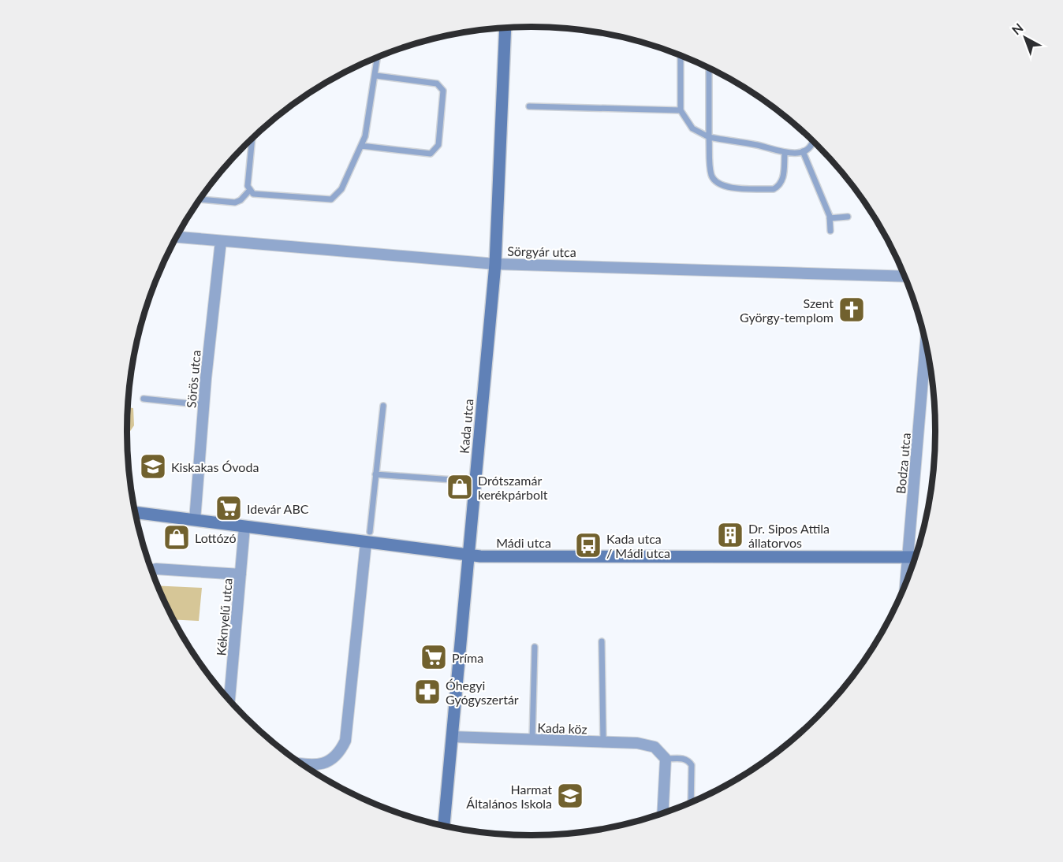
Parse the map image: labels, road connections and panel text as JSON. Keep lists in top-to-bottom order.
{
  "streets": {
    "street": [
      "Sörgyár utca",
      "Sörös utca",
      "Kada utca",
      "Bodza utca",
      "Mádi utca",
      "Kéknyelű utca",
      "Kada köz"
    ]
  },
  "crossings": [
    ["Sörgyár utca", "Sörös utca"],
    ["Sörgyár utca", "Kada utca"],
    ["Sörös utca", "Mádi utca"],
    ["Kada utca", "Mádi utca"],
    ["Kada utca", "Kada köz"],
    ["Bodza utca", "Mádi utca"],
    ["Mádi utca", "Kéknyelű utca"]
  ],
  "places": {
    "church": ["Szent György-templom"],
    "school or university": ["Kiskakas Óvoda", "Harmat Általános Iskola"],
    "shop": ["Drótszamár kerékpárbolt", "Lottózó"],
    "supermarket": ["Idevár ABC", "Príma"],
    "building": ["Dr. Sipos Attila állatorvos"],
    "bus stop": ["Kada utca / Mádi utca"],
    "pharmacy": ["Óhegyi Gyógyszertár"]
  },
  "north": "top left"
}
